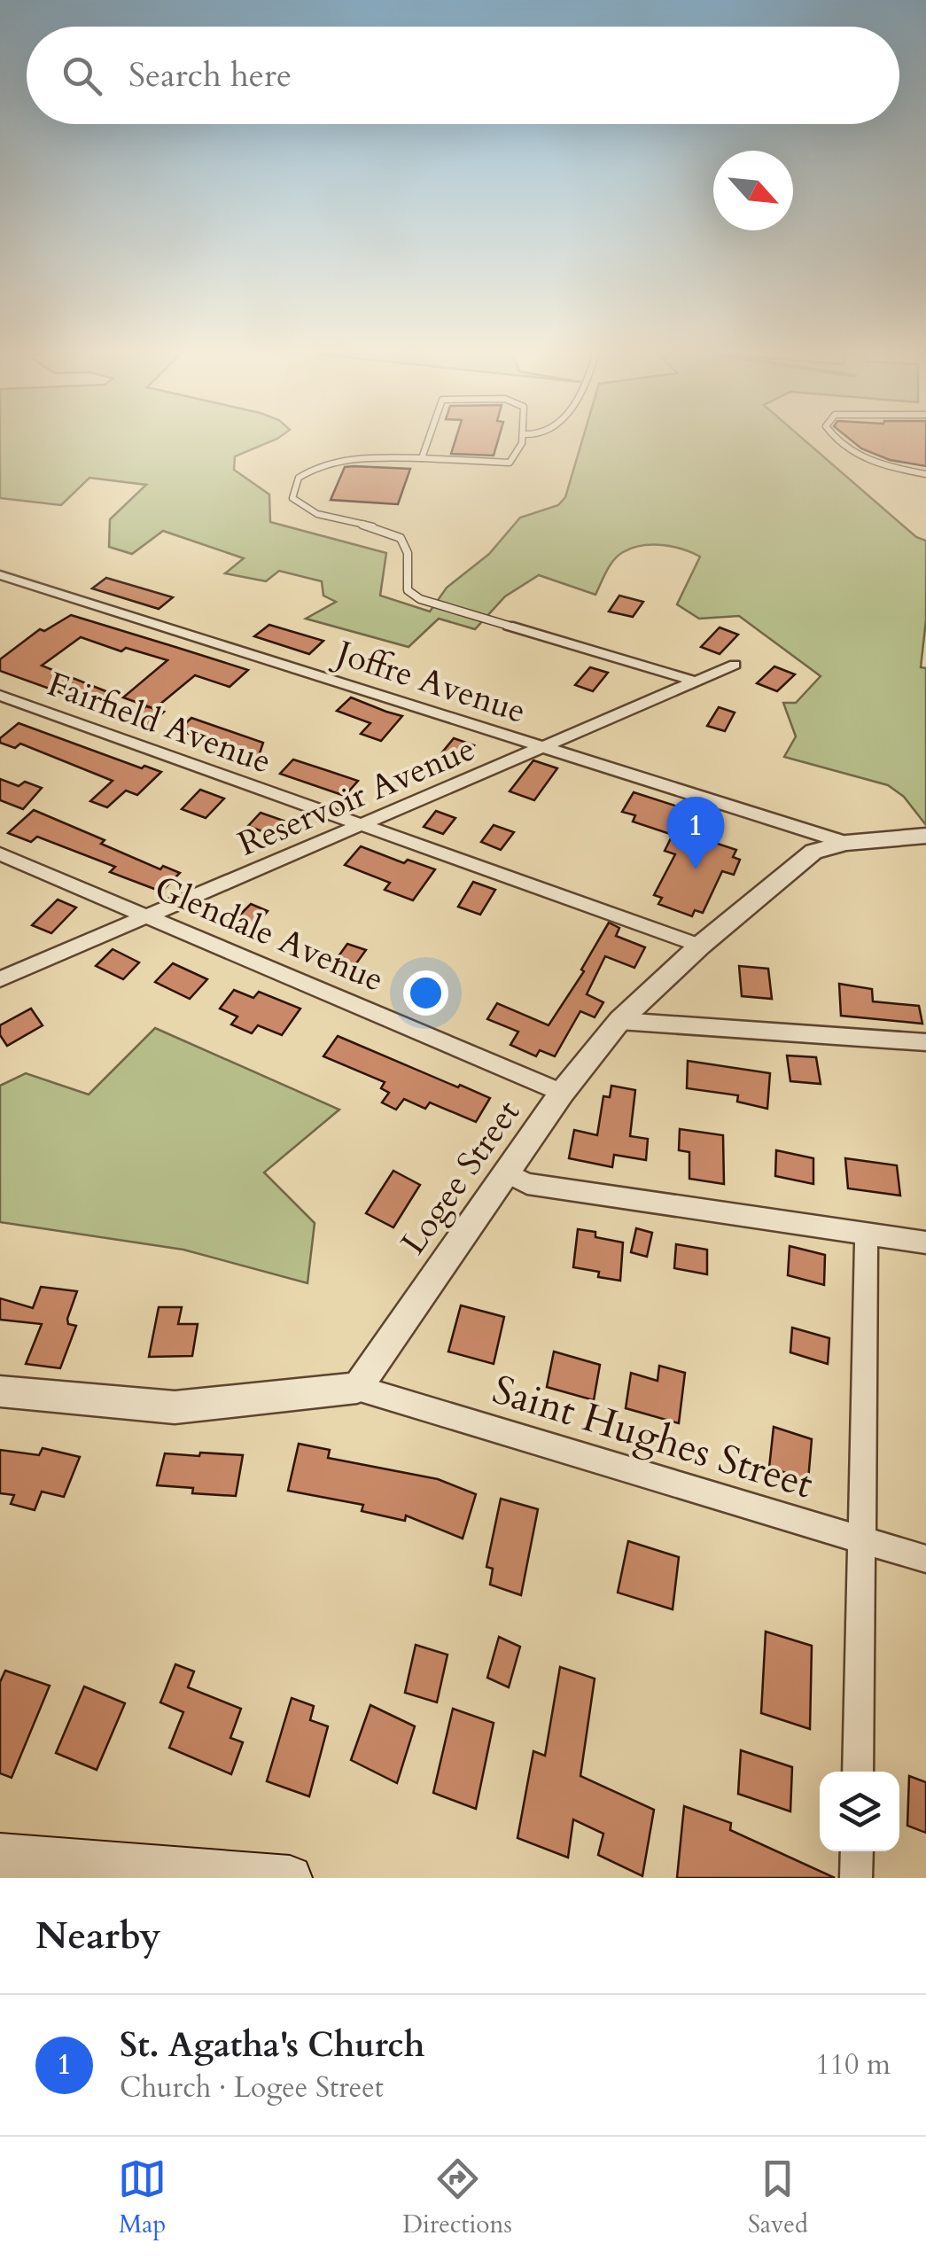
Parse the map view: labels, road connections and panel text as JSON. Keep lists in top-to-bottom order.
{
  "streets": {
    "street": [
      "Joffre Avenue",
      "Fairfield Avenue",
      "Reservoir Avenue",
      "Glendale Avenue",
      "Logee Street",
      "Saint Hughes Street"
    ]
  },
  "crossings": [
    ["Joffre Avenue", "Reservoir Avenue"],
    ["Joffre Avenue", "Logee Street"],
    ["Fairfield Avenue", "Reservoir Avenue"],
    ["Fairfield Avenue", "Logee Street"],
    ["Reservoir Avenue", "Glendale Avenue"],
    ["Glendale Avenue", "Logee Street"],
    ["Logee Street", "Saint Hughes Street"]
  ],
  "north": "bottom right",
  "page": {
    "search": "Search here",
    "pins": "1",
    "heading": "Nearby",
    "list": [
      {
        "mark": "1",
        "name": "St. Agatha's Church",
        "note": "Church · Logee Street",
        "value": "110 m"
      }
    ],
    "nav": ["Map", "Directions", "Saved"]
  }
}
